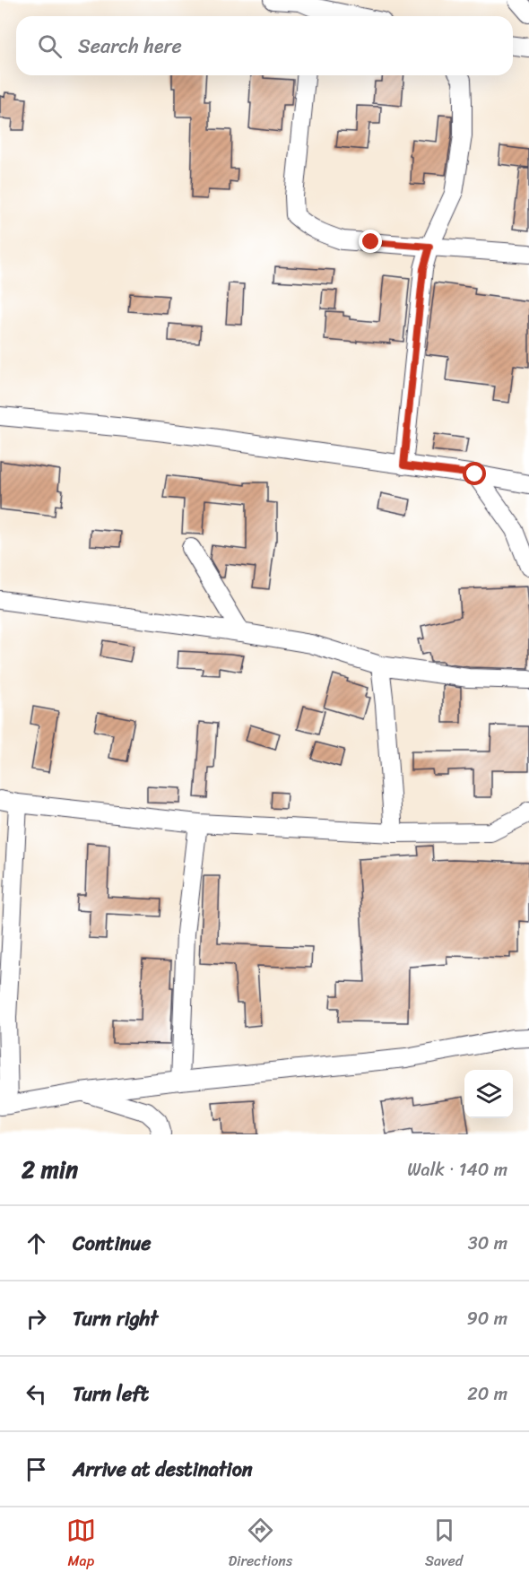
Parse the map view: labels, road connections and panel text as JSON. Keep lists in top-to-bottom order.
{
  "page": {
    "search": "Search here",
    "heading": ["2 min", "Walk · 140 m"],
    "list": [
      ["Continue", "30 m"],
      ["Turn right", "90 m"],
      ["Turn left", "20 m"],
      "Arrive at destination"
    ],
    "nav": ["Map", "Directions", "Saved"]
  }
}
